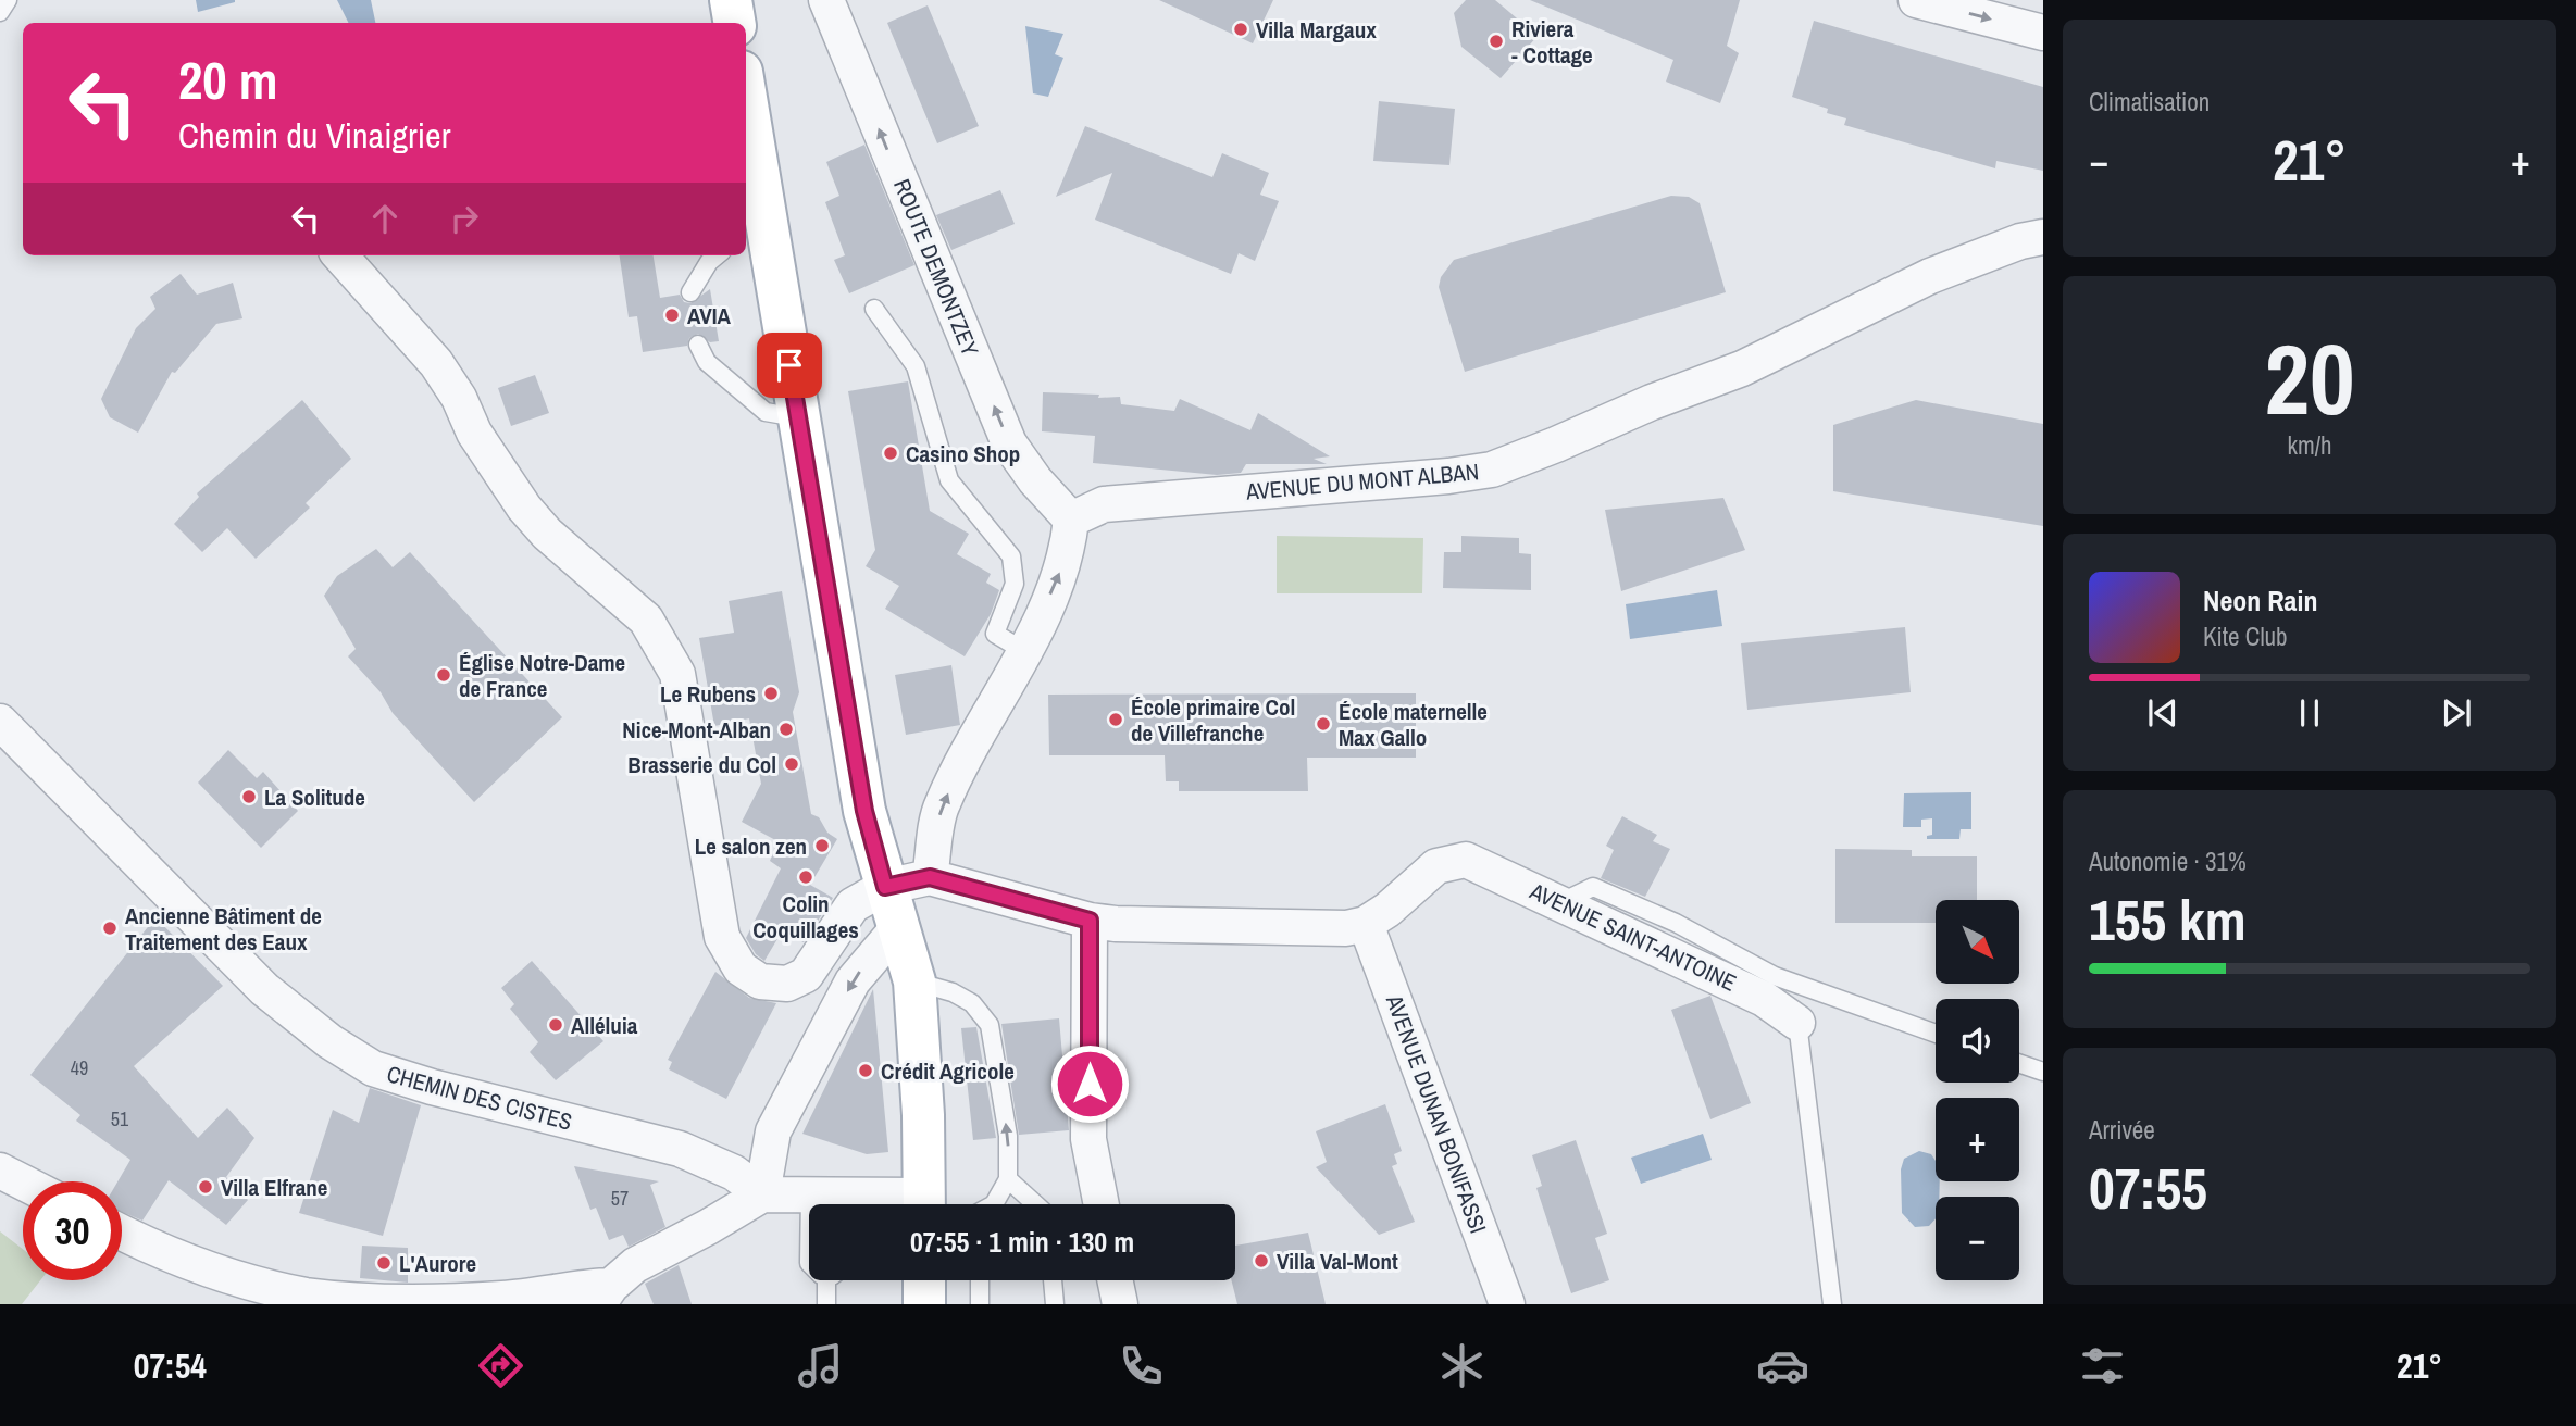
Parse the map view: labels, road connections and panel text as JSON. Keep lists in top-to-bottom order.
{
  "streets": {
    "street": [
      "ROUTE DEMONTZEY",
      "AVENUE DU MONT ALBAN",
      "AVENUE SAINT-ANTOINE",
      "CHEMIN DES CISTES",
      "AVENUE DUNAN BONIFASSI"
    ]
  },
  "crossings": [
    ["ROUTE DEMONTZEY", "AVENUE DU MONT ALBAN"],
    ["AVENUE SAINT-ANTOINE", "AVENUE DUNAN BONIFASSI"]
  ],
  "one_way": ["ROUTE DEMONTZEY"],
  "places": [
    "Villa Margaux",
    "Riviera - Cottage",
    "AVIA",
    "Casino Shop",
    "Église Notre-Dame de France",
    "Le Rubens",
    "École primaire Col de Villefranche",
    "École maternelle Max Gallo",
    "Nice-Mont-Alban",
    "Brasserie du Col",
    "La Solitude",
    "Le salon zen",
    "Colin Coquillages",
    "Ancienne Bâtiment de Traitement des Eaux",
    "Alléluia",
    "Crédit Agricole",
    "Villa Elfrane",
    "Villa Val-Mont",
    "L'Aurore"
  ],
  "house_numbers": ["49", "51", "57"],
  "north": "bottom right",
  "page": {
    "tile": [
      "Climatisation",
      ["20", "km/h"],
      ["Autonomie · 31%", "155 km"],
      ["Arrivée", "07:55"]
    ],
    "turn": ["20 m", "Chemin du Vinaigrier"],
    "heat": ["−", "21°", "+"],
    "song": ["Neon Rain", "Kite Club"],
    "map_buttons": ["+", "−"],
    "limit": "30",
    "trip": "07:55 · 1 min · 130 m",
    "tabs": ["07:54", "21°"]
  }
}
